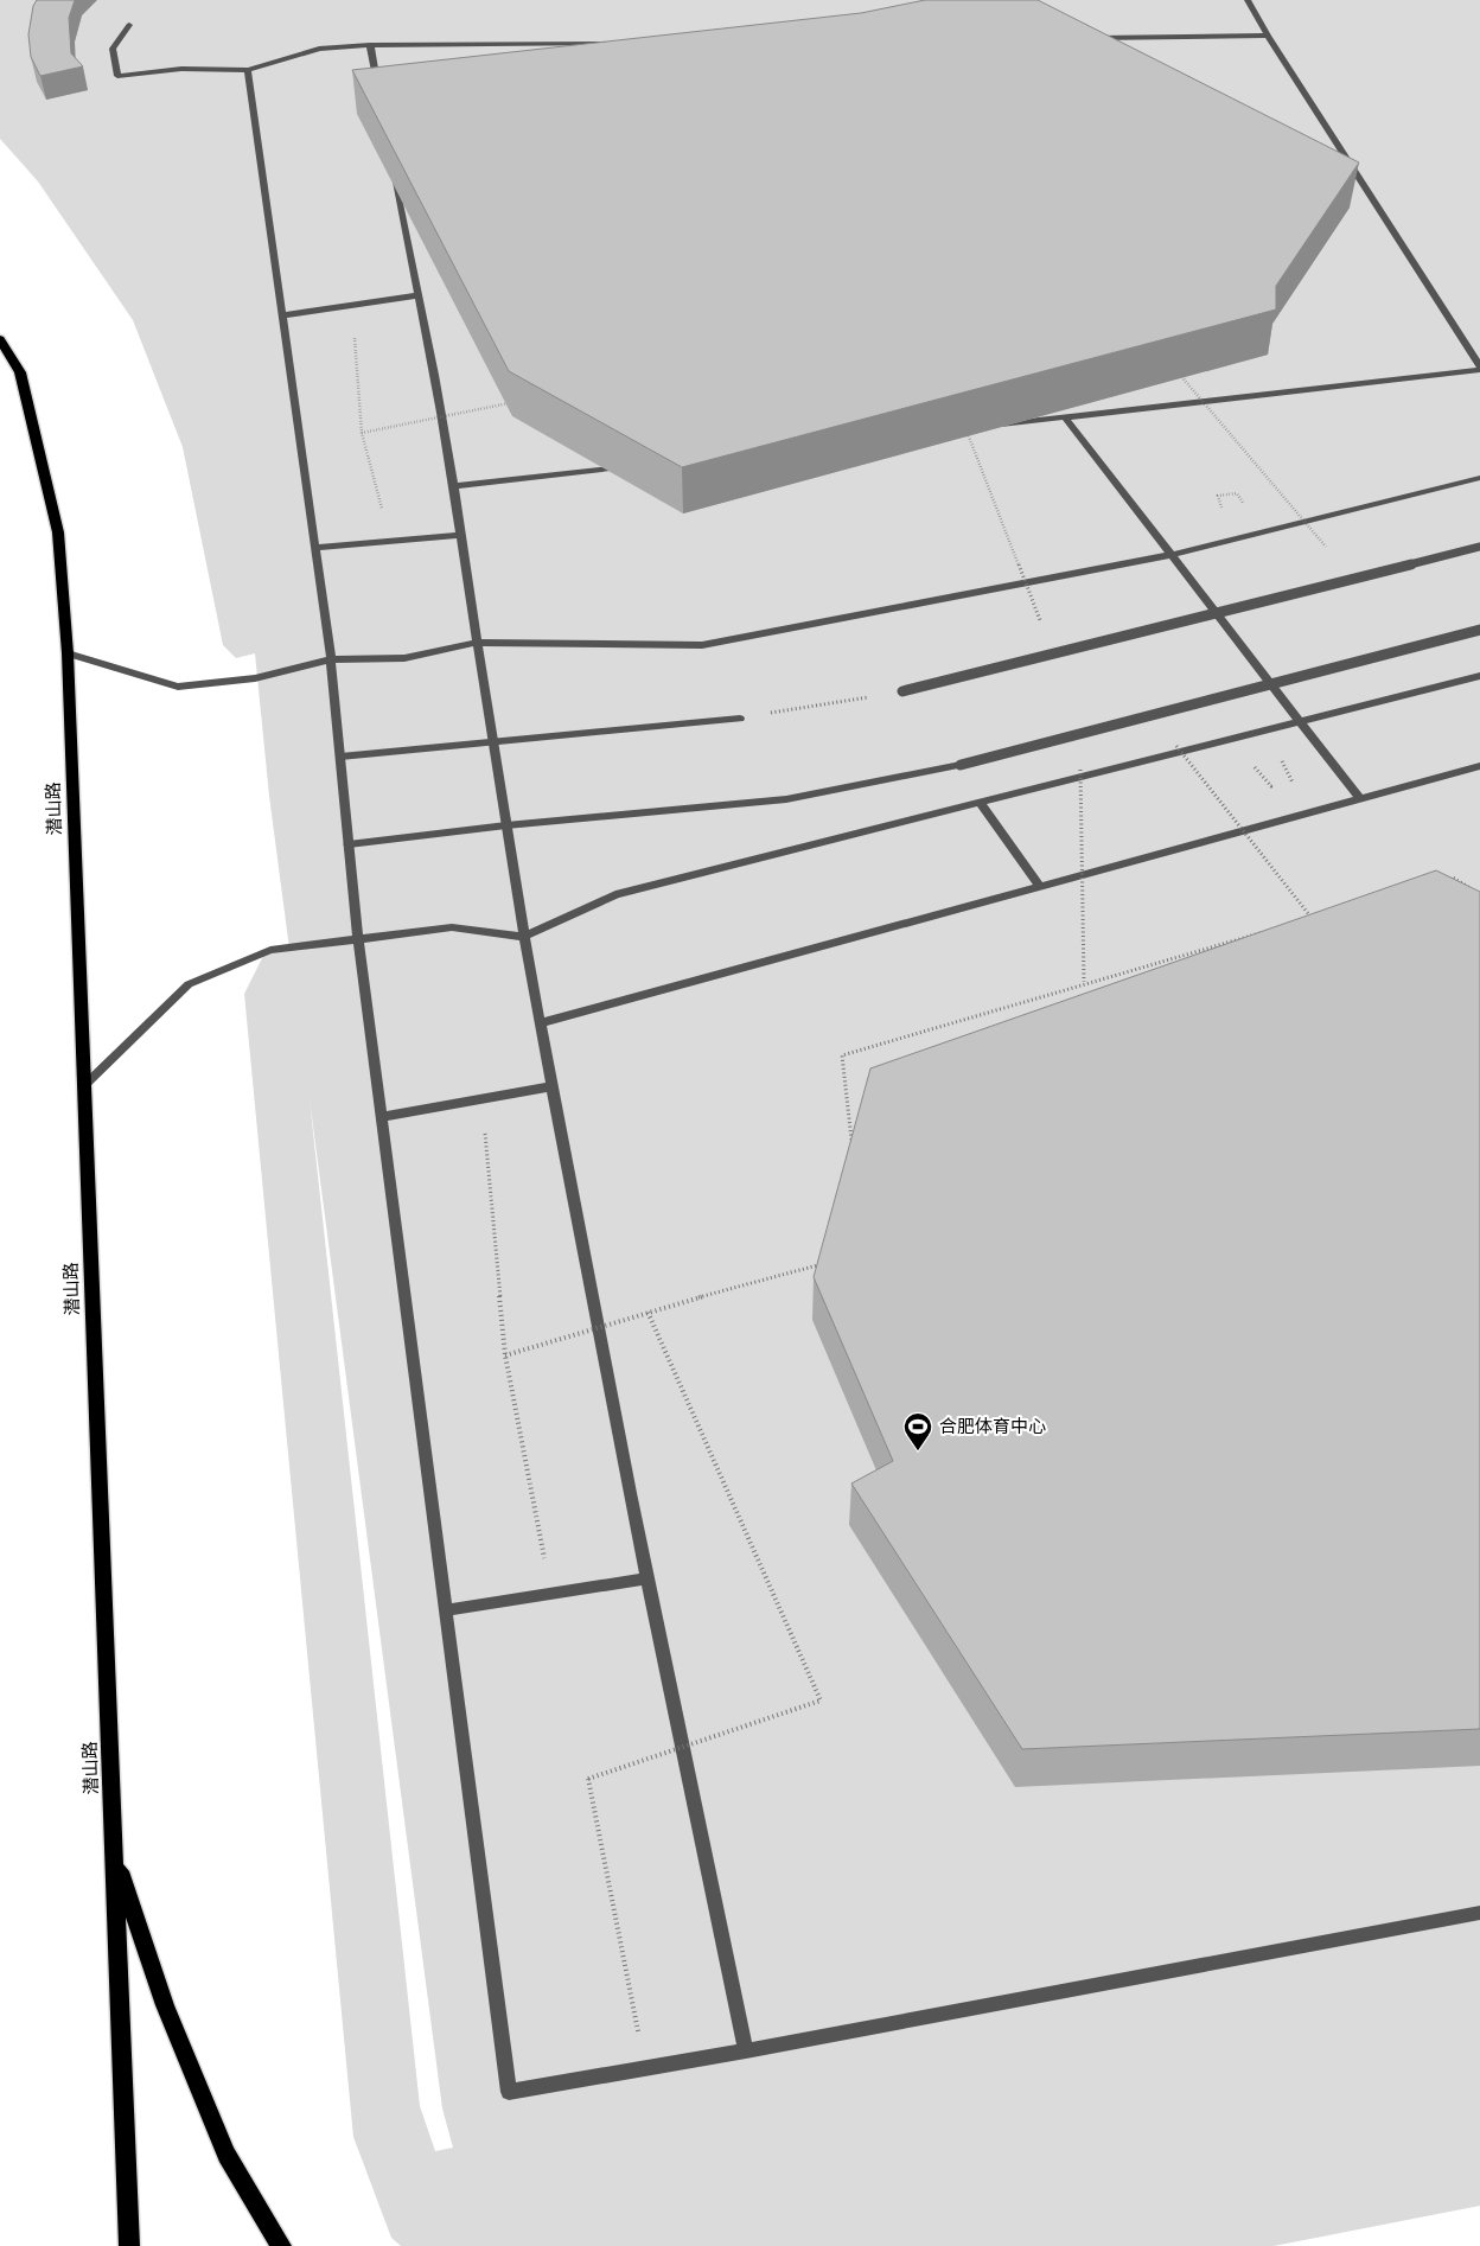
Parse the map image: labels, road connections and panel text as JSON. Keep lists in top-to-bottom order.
{
  "streets": {
    "main road": ["潜山路"]
  },
  "places": {
    "sports": ["合肥体育中心"]
  }
}
